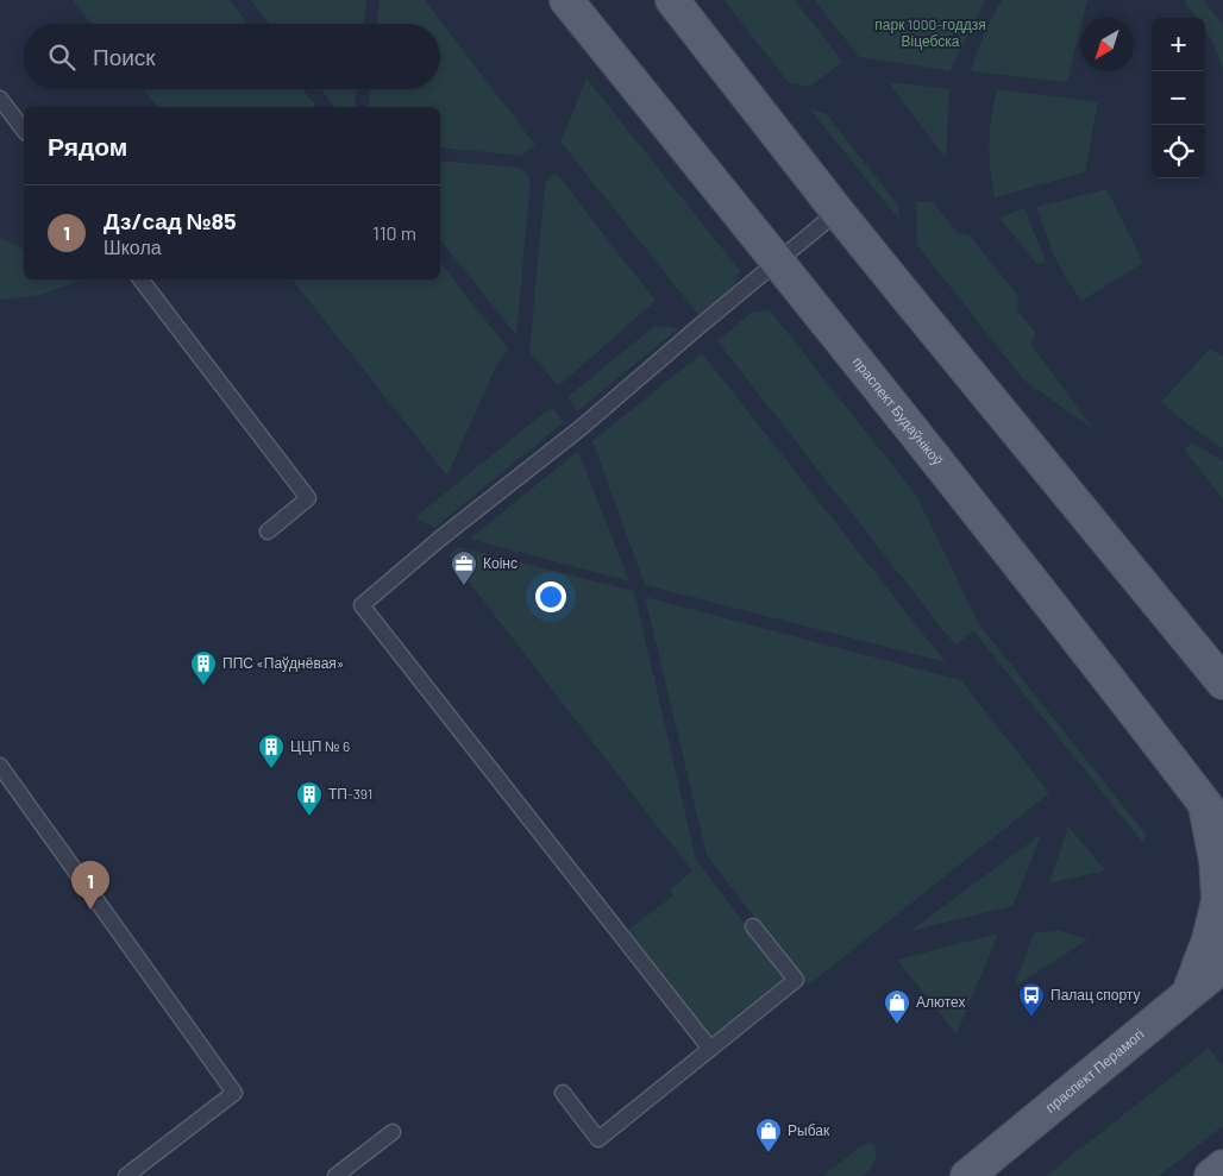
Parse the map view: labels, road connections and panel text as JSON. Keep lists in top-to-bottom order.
{
  "streets": {
    "main road": ["праспект Будаўнікоў", "праспект Перамогі"]
  },
  "parks": ["парк 1000-годдзя Віцебска"],
  "places": {
    "office": ["Коінс"],
    "building": ["ППС «Паўднёвая»", "ЦЦП № 6", "ТП-391"],
    "bus stop": ["Палац спорту"],
    "shop": ["Алютех", "Рыбак"]
  },
  "north": "bottom left",
  "page": {
    "map_buttons": ["+", "−"],
    "search": "Поиск",
    "heading": "Рядом",
    "list": [
      {
        "mark": "1",
        "name": "Дз/сад №85",
        "note": "Школа",
        "value": "110 m"
      }
    ],
    "pins": "1"
  }
}
